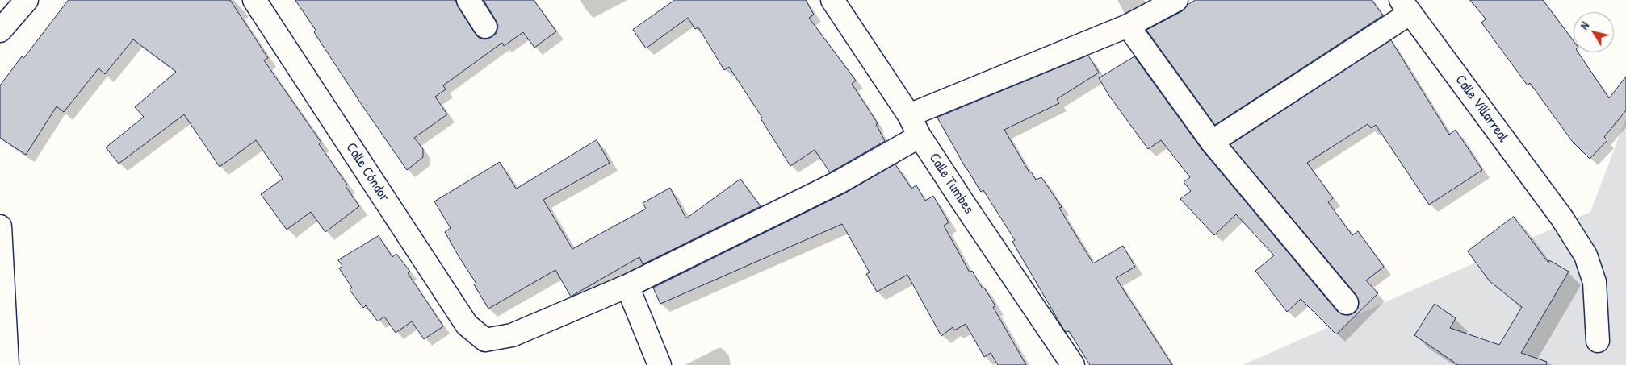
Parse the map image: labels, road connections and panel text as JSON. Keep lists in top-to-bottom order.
{
  "streets": {
    "street": ["Calle Villarreal", "Calle Cóndor", "Calle Tumbes"]
  },
  "north": "top left"
}
